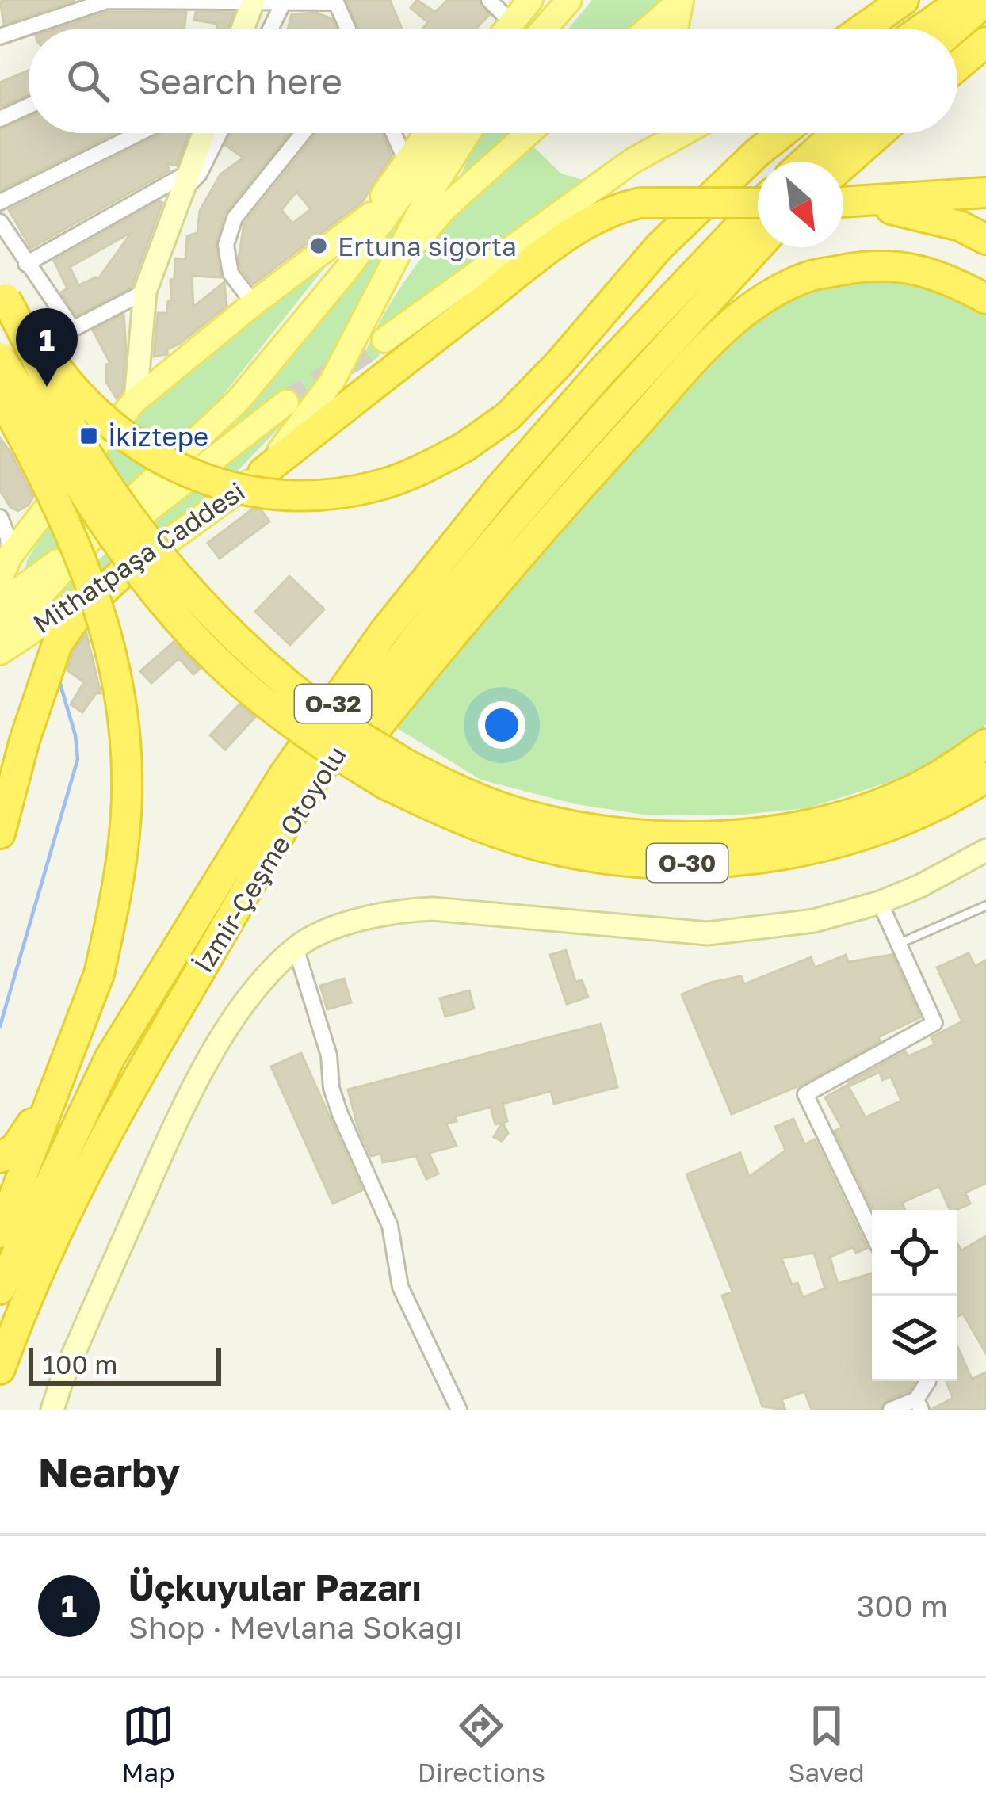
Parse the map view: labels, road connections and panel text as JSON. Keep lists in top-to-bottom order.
{
  "streets": {
    "highway": ["O-32", "İzmir-Çeşme Otoyolu", "O-30"],
    "main road": ["Mithatpaşa Caddesi"]
  },
  "places": {
    "other": ["Ertuna sigorta"],
    "transit": ["İkiztepe"]
  },
  "scale_bar": "100 m",
  "north": "bottom right",
  "page": {
    "search": "Search here",
    "pins": "1",
    "scale": "100 m",
    "heading": "Nearby",
    "list": [
      {
        "mark": "1",
        "name": "Üçkuyular Pazarı",
        "note": "Shop · Mevlana Sokağı",
        "value": "300 m"
      }
    ],
    "nav": ["Map", "Directions", "Saved"]
  }
}
